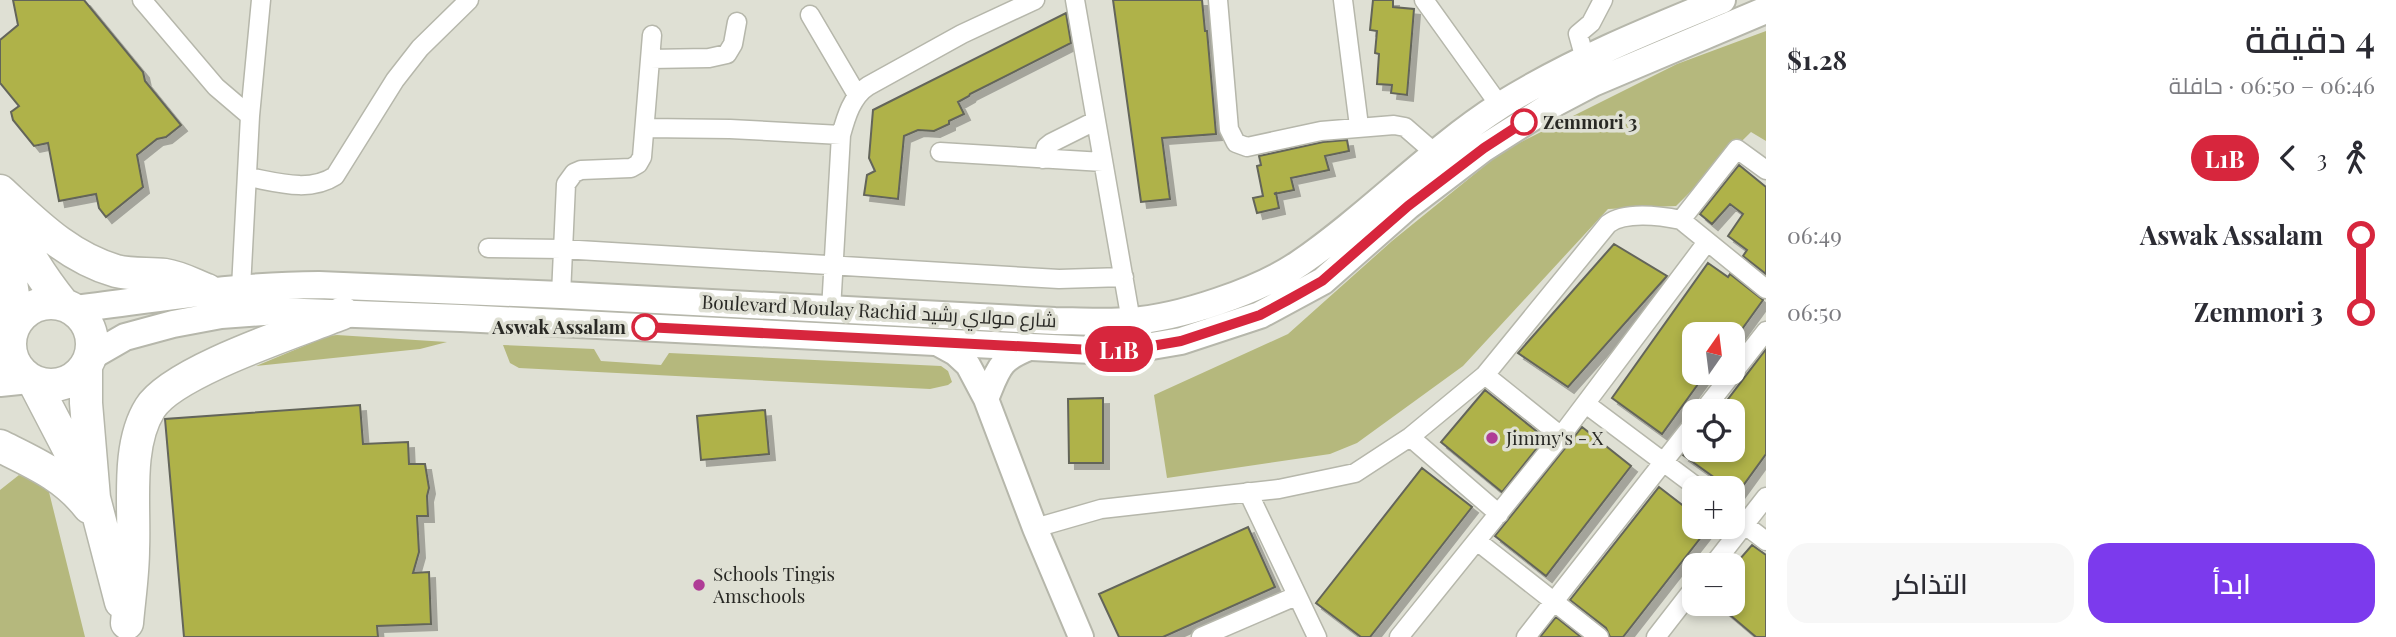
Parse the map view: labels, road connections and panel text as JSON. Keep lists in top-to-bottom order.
{
  "streets": {
    "main road": ["Boulevard Moulay Rachid شارع مولاي رشيد"]
  },
  "places": [
    "Zemmori 3",
    "Aswak Assalam",
    "Jimmy's - X",
    "Schools Tingis Amschools"
  ],
  "lines": ["bus line L1B"],
  "north": "top",
  "page": {
    "heading": ["4 دقيقة", "06:46 – 06:50 · حافلة", "$1.28"],
    "on_map": "L1B",
    "legs": ["3", "L1B"],
    "list": [
      {
        "name": "Aswak Assalam",
        "value": "06:49"
      },
      {
        "name": "Zemmori 3",
        "value": "06:50"
      }
    ],
    "map_buttons": ["+", "−"],
    "buttons": ["ابدأ", "التذاكر"]
  }
}
